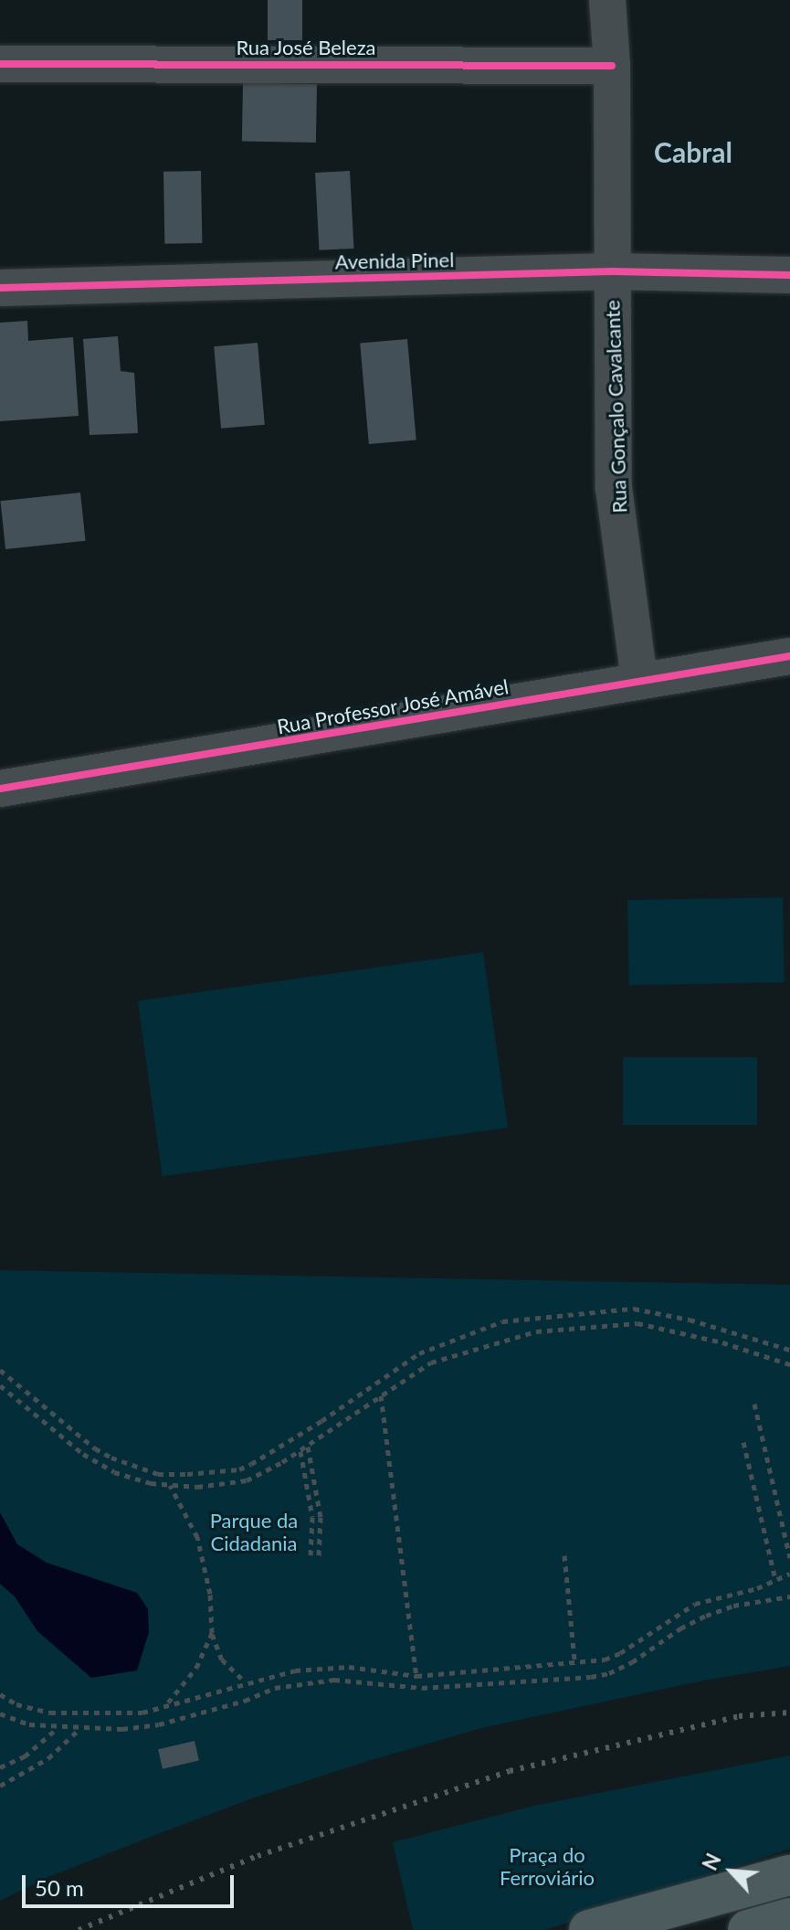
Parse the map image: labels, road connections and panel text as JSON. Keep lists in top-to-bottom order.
{
  "streets": {
    "street": [
      "Rua José Beleza",
      "Avenida Pinel",
      "Rua Gonçalo Cavalcante",
      "Rua Professor José Amável"
    ]
  },
  "crossings": [
    ["Rua José Beleza", "Rua Gonçalo Cavalcante"],
    ["Avenida Pinel", "Rua Gonçalo Cavalcante"],
    ["Rua Gonçalo Cavalcante", "Rua Professor José Amável"]
  ],
  "districts": ["Cabral"],
  "parks": ["Parque da Cidadania", "Praça do Ferroviário"],
  "scale_bar": "50 m",
  "north": "top left"
}
